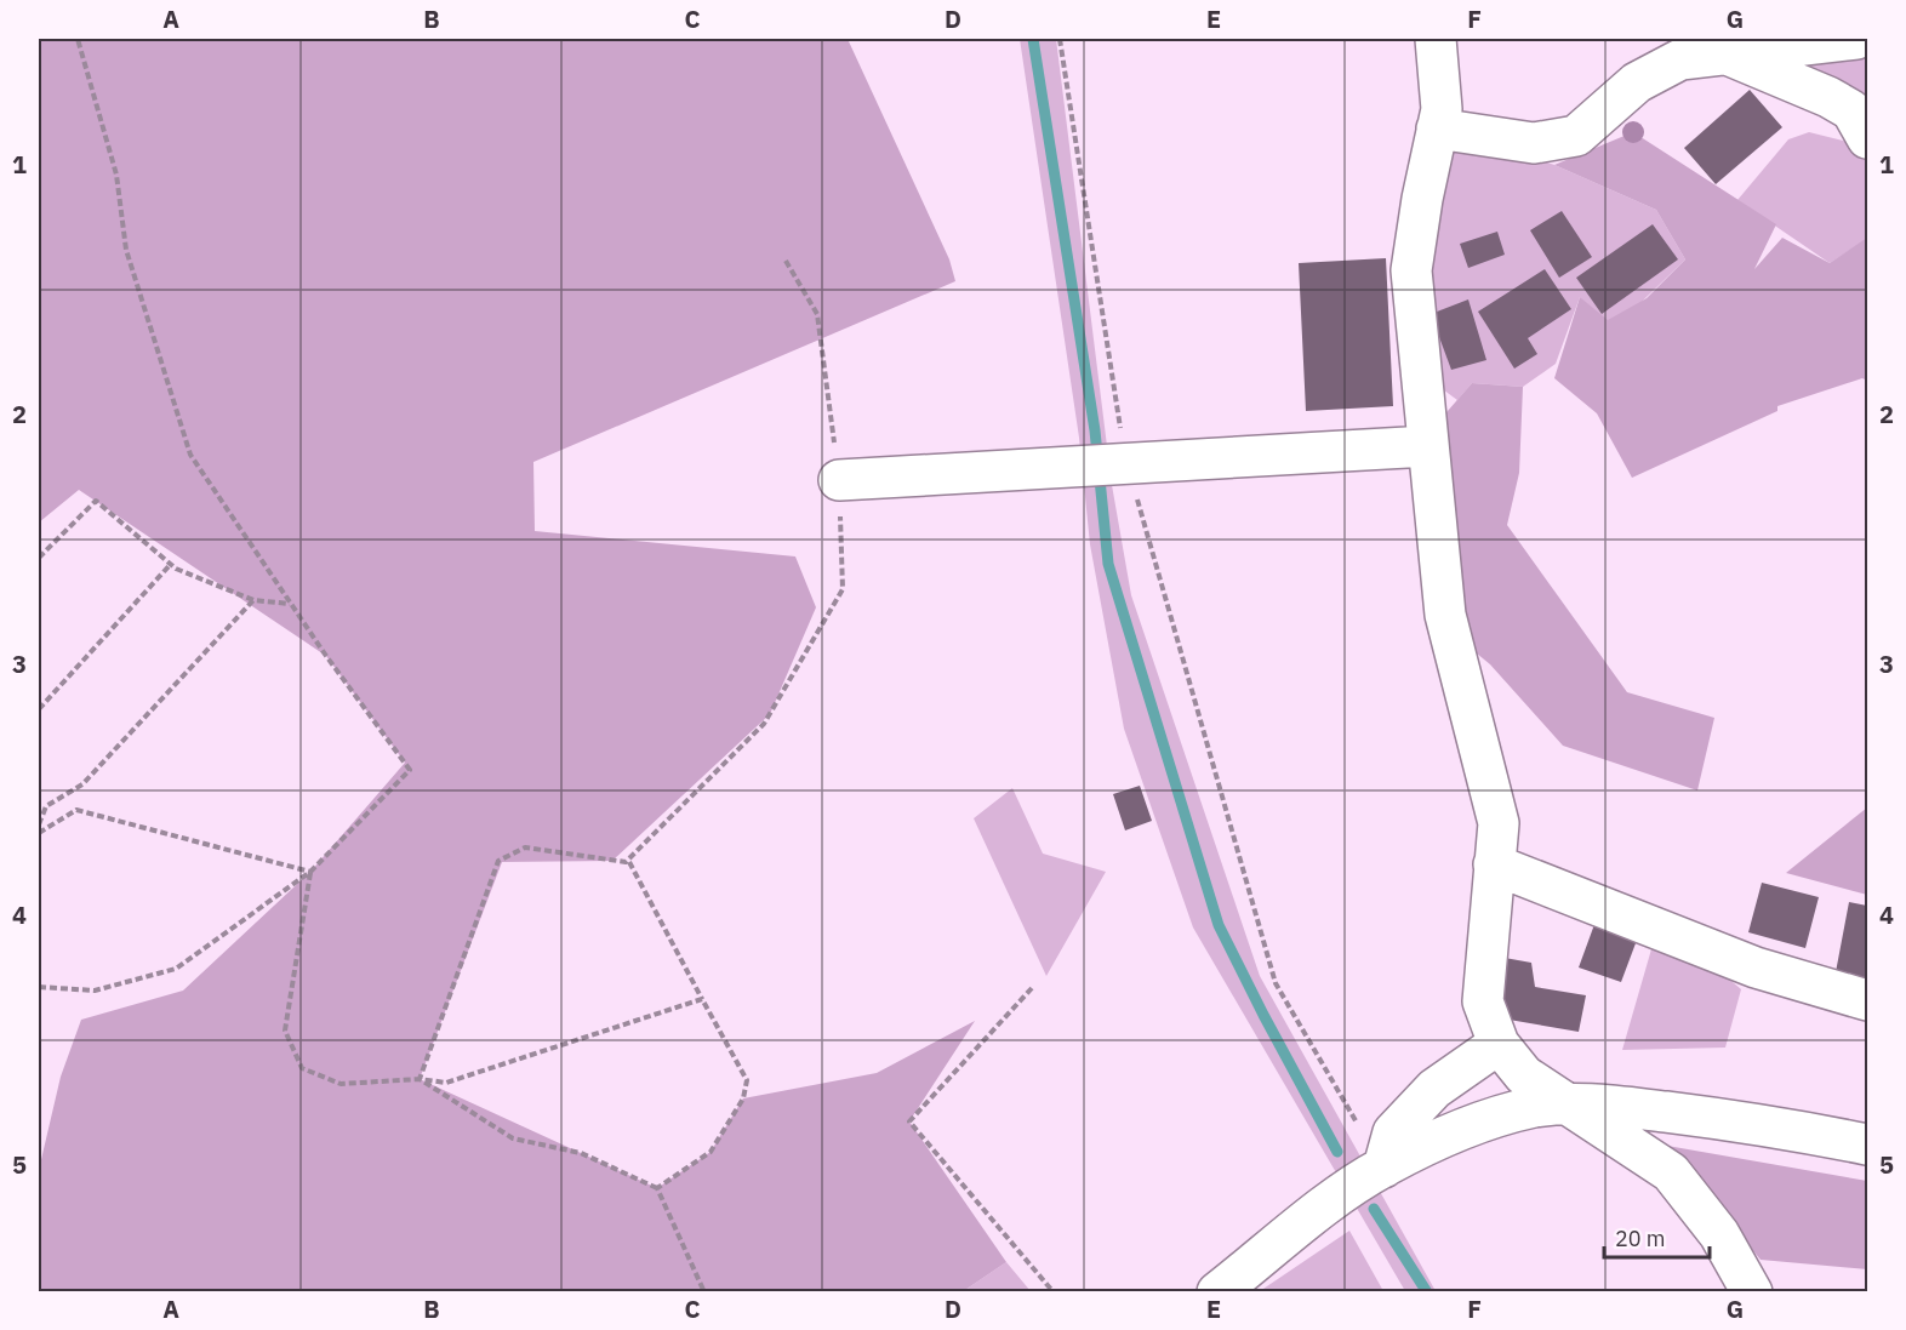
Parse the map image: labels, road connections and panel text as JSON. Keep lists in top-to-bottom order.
{
  "scale_bar": "20 m",
  "grid": {
    "columns": [
      "A",
      "B",
      "C",
      "D",
      "E",
      "F",
      "G"
    ],
    "rows": [
      "1",
      "2",
      "3",
      "4",
      "5"
    ]
  }
}
